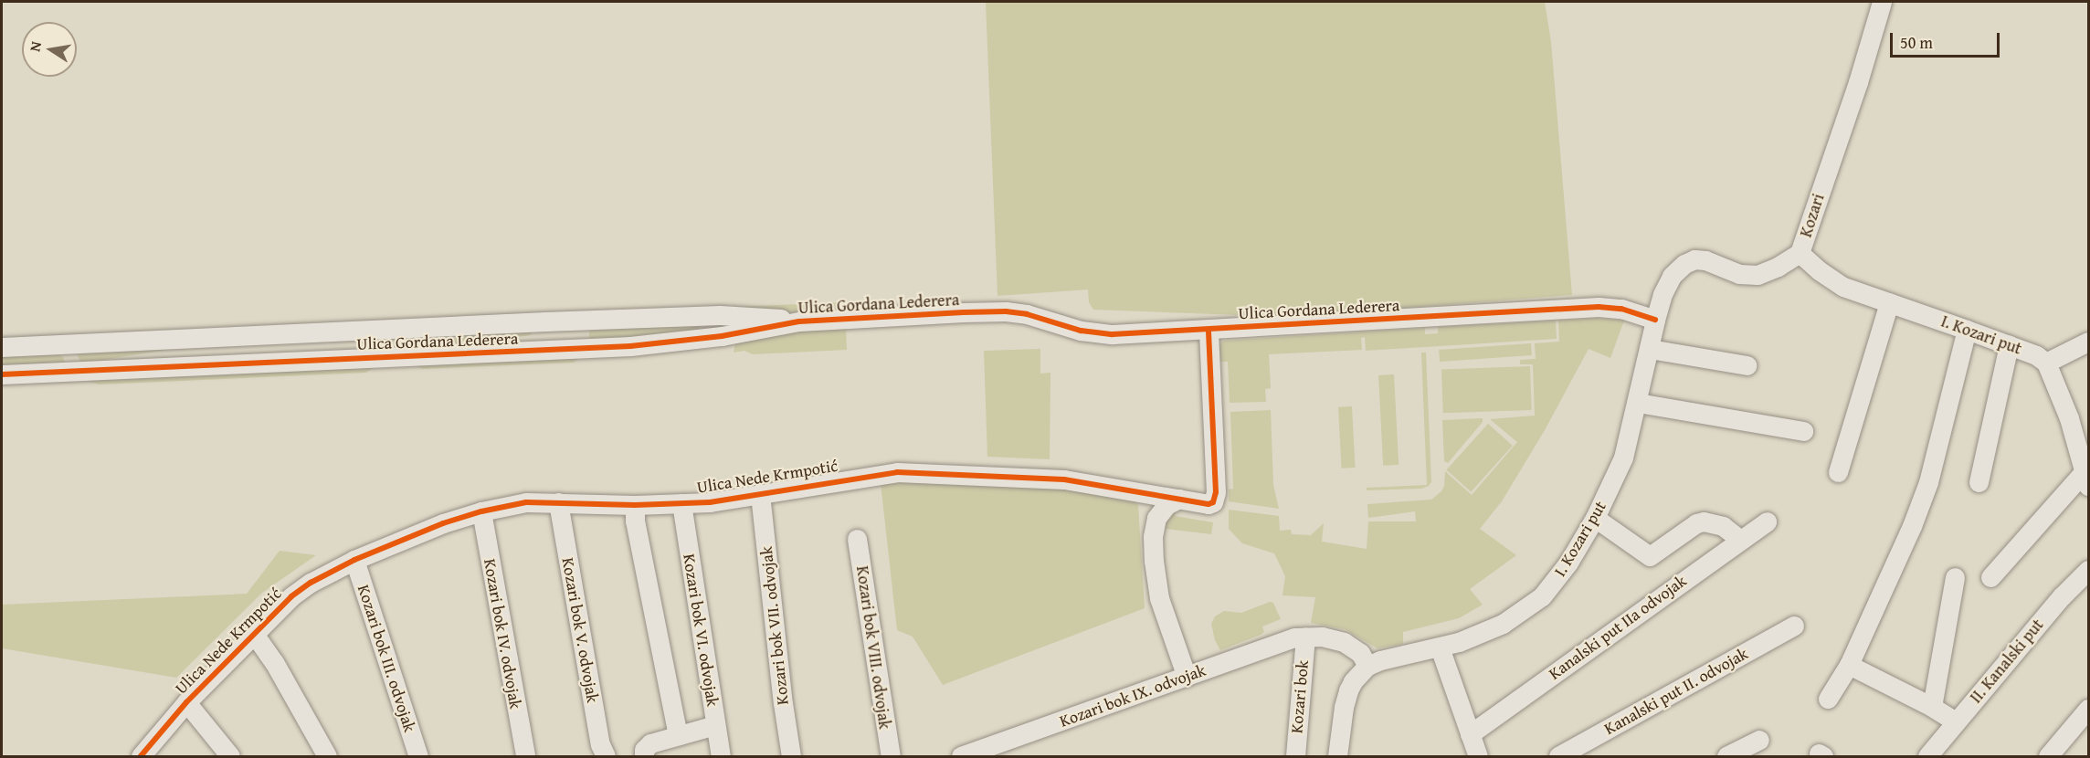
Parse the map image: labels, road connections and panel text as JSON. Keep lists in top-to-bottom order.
{
  "streets": {
    "street": [
      "Kozari",
      "Ulica Gordana Lederera",
      "I. Kozari put",
      "Ulica Nede Krmpotić",
      "Kozari bok VII. odvojak",
      "Kanalski put IIa odvojak",
      "Kozari bok V. odvojak",
      "Kozari bok VI. odvojak",
      "Kozari bok IV. odvojak",
      "Kozari bok VIII. odvojak",
      "Kozari bok III. odvojak",
      "II. Kanalski put",
      "Kanalski put II. odvojak",
      "Kozari bok IX. odvojak",
      "Kozari bok"
    ]
  },
  "crossings": [
    ["Kozari", "Ulica Gordana Lederera"],
    ["Kozari", "I. Kozari put"],
    ["Ulica Gordana Lederera", "Ulica Nede Krmpotić"],
    ["I. Kozari put", "Kozari bok IX. odvojak"],
    ["Ulica Nede Krmpotić", "Kozari bok VII. odvojak"],
    ["Ulica Nede Krmpotić", "Kozari bok V. odvojak"],
    ["Ulica Nede Krmpotić", "Kozari bok VI. odvojak"],
    ["Ulica Nede Krmpotić", "Kozari bok IV. odvojak"],
    ["Ulica Nede Krmpotić", "Kozari bok III. odvojak"],
    ["Kozari bok IX. odvojak", "Kozari bok"]
  ],
  "scale_bar": "50 m",
  "north": "left"
}
